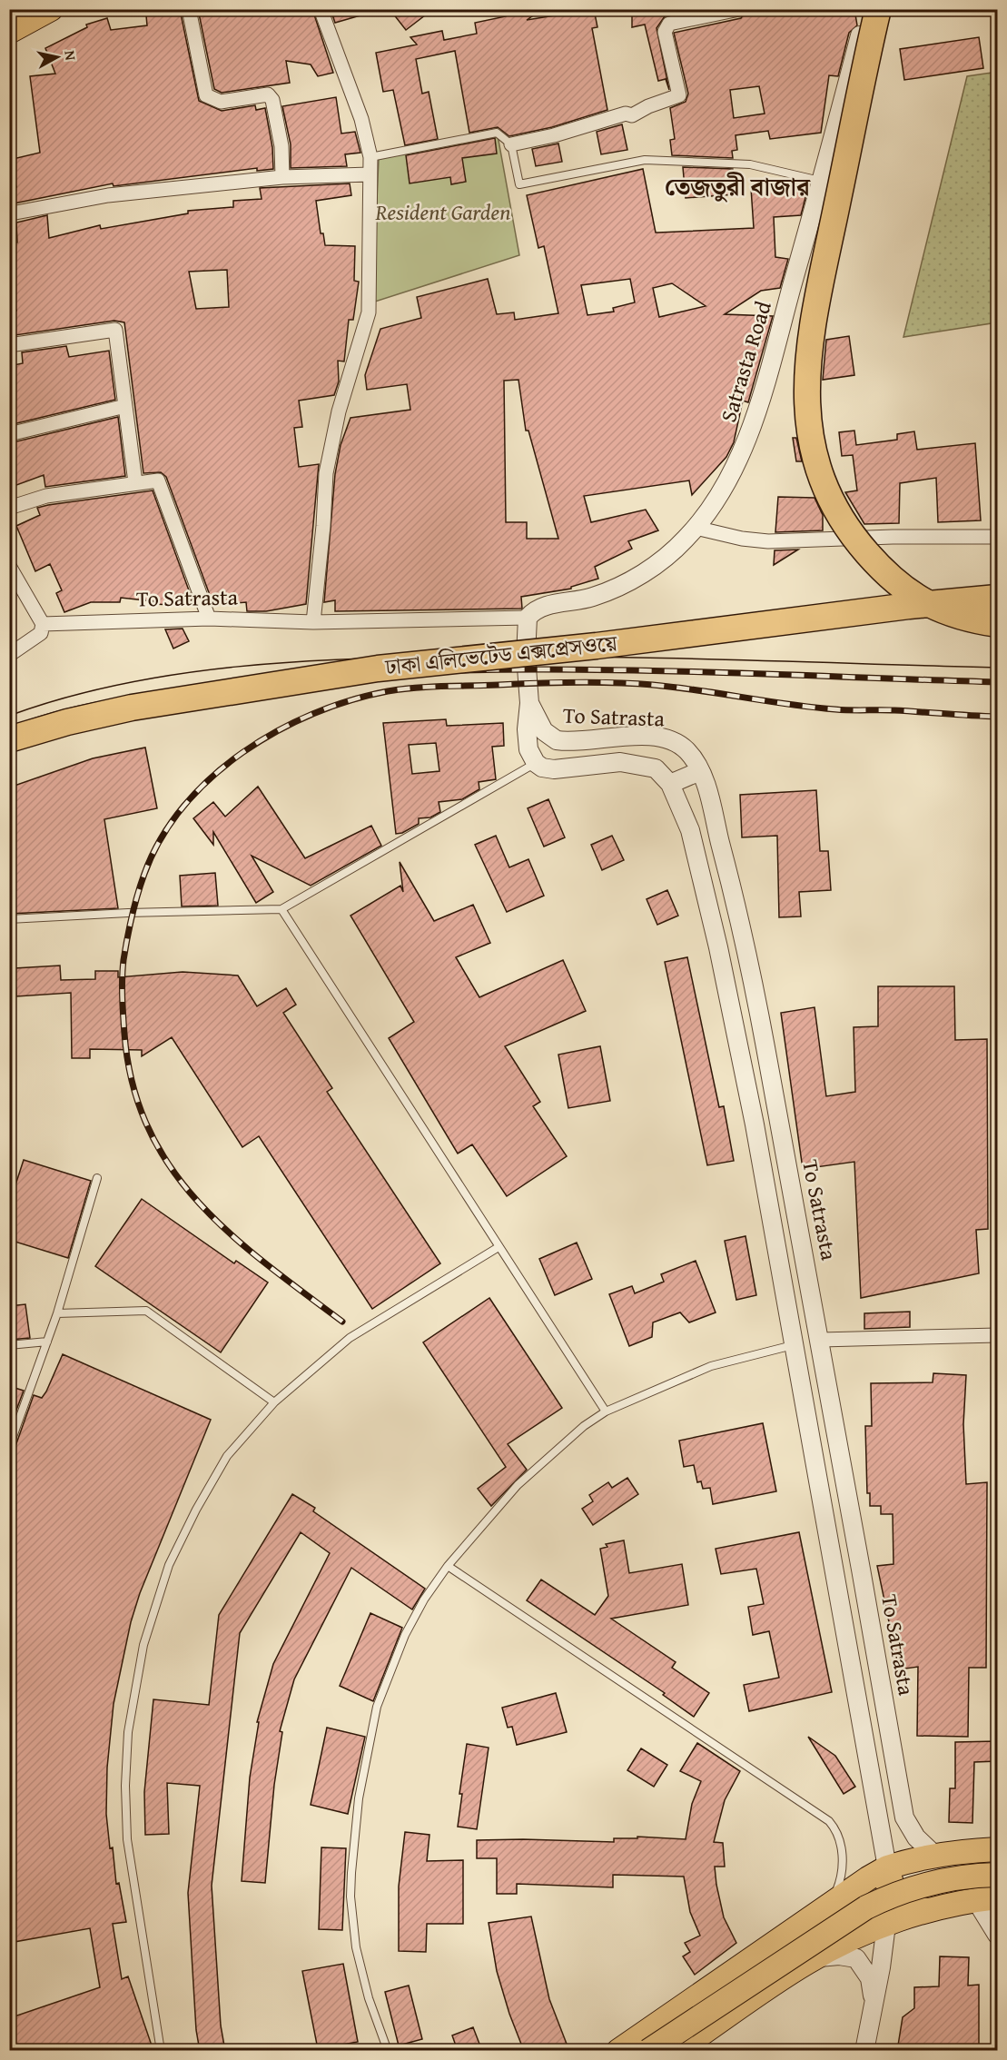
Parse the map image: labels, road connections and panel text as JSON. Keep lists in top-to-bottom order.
{
  "streets": {
    "highway": ["ঢাকা এলিভেটেড এক্সপ্রেসওয়ে"],
    "street": ["Satrasta Road", "To Satrasta"]
  },
  "crossings": [
    ["Satrasta Road", "To Satrasta"]
  ],
  "districts": ["তেজতুরী বাজার"],
  "parks": ["Resident Garden"],
  "north": "right"
}
